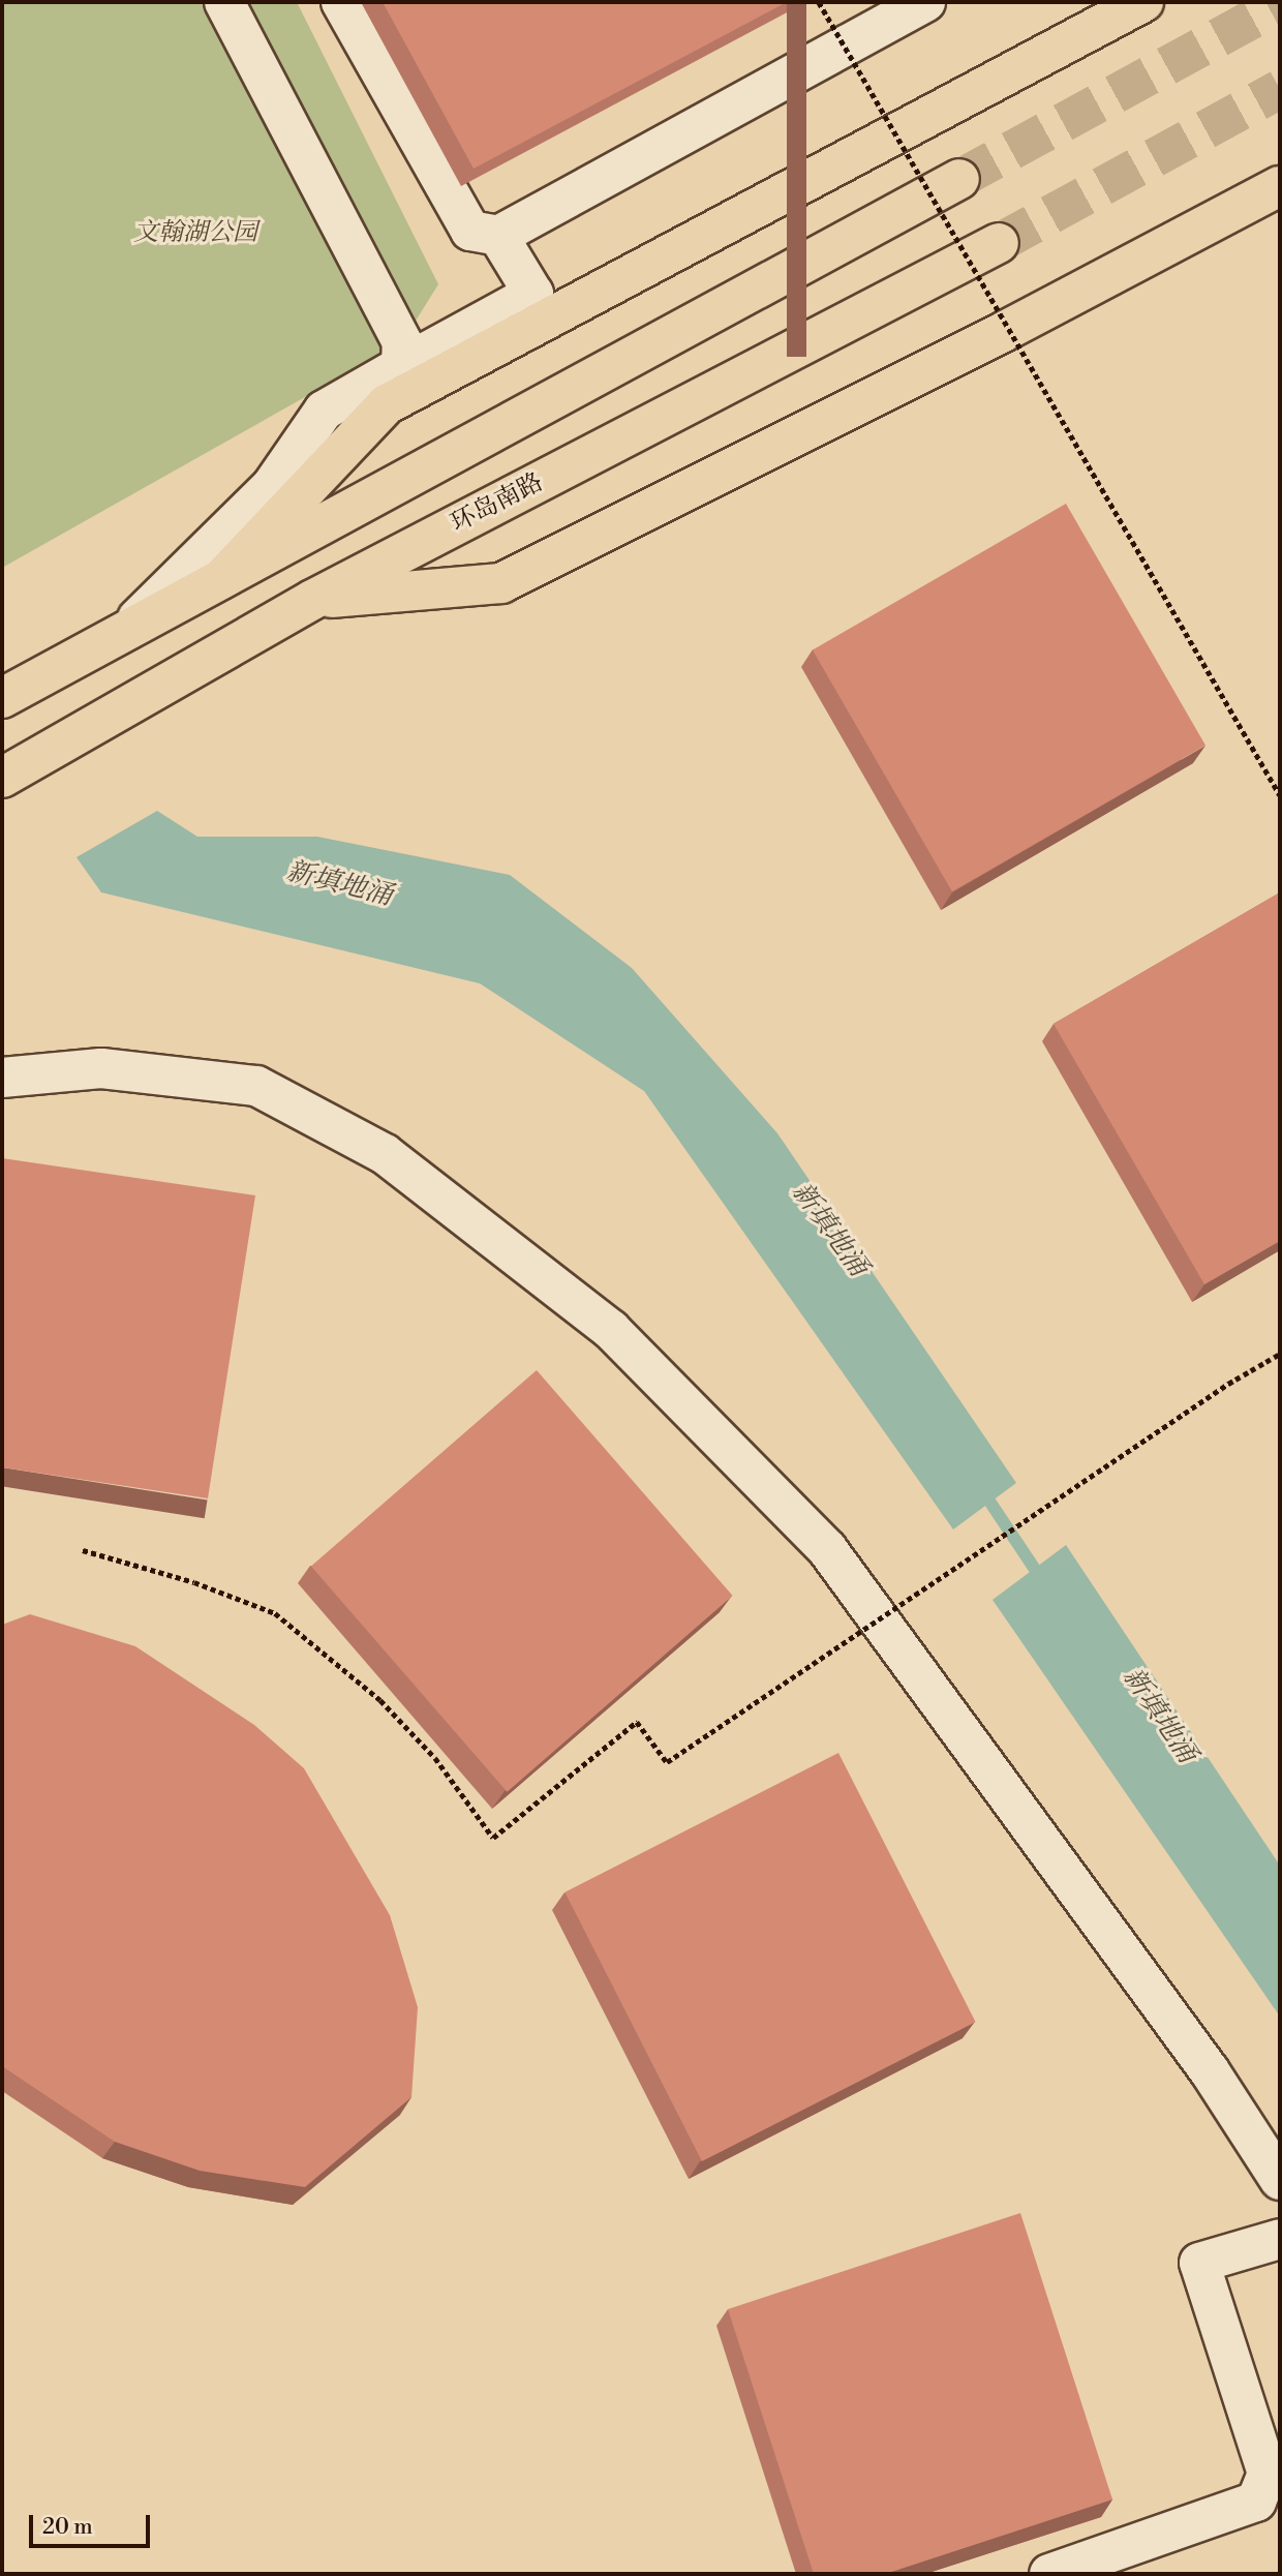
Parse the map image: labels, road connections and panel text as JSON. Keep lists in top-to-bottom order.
{
  "streets": {
    "main road": ["环岛南路"]
  },
  "water": ["新填地涌"],
  "parks": ["文翰湖公园"],
  "scale_bar": "20 m"
}
